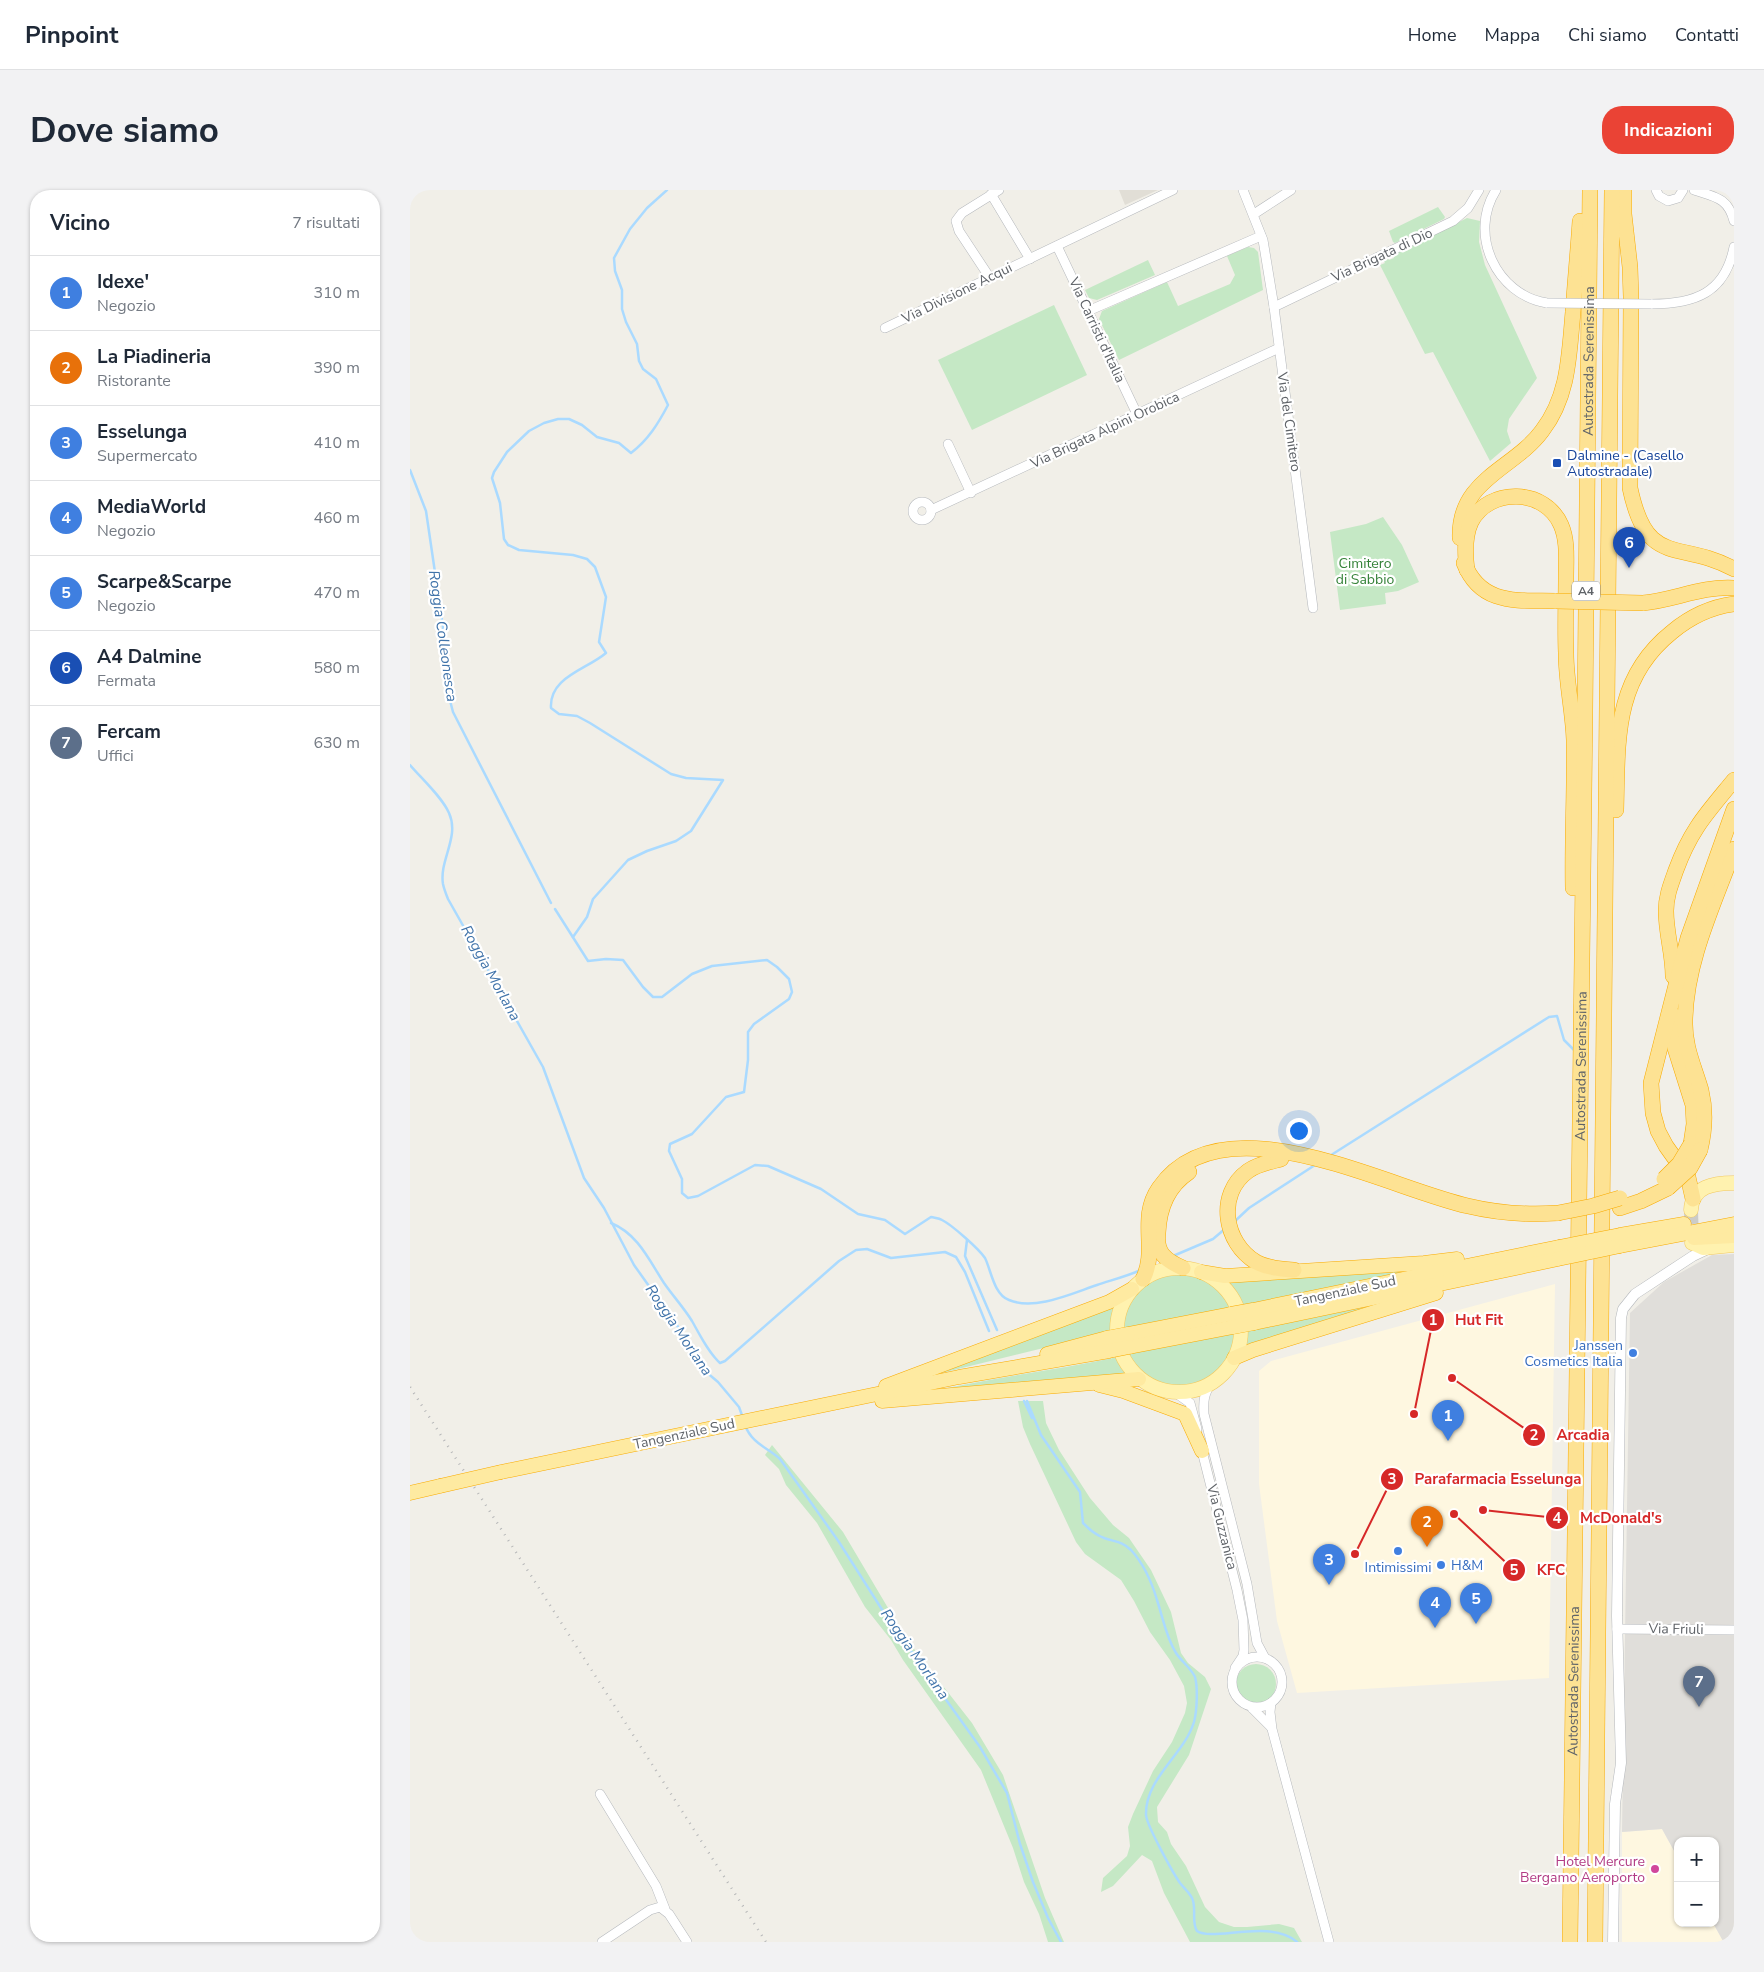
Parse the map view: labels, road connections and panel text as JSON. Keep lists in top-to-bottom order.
{
  "streets": {
    "highway": ["Autostrada Serenissima", "A4", "Tangenziale Sud"],
    "street": [
      "Via Brigata di Dio",
      "Via Divisione Acqui",
      "Via Carristi d'Italia",
      "Via del Cimitero",
      "Via Brigata Alpini Orobica",
      "Via Guzzanica",
      "Via Friuli"
    ]
  },
  "crossings": [
    ["Via Brigata di Dio", "Via del Cimitero"],
    ["Via Divisione Acqui", "Via Carristi d'Italia"],
    ["Via Carristi d'Italia", "Via Brigata Alpini Orobica"],
    ["Via del Cimitero", "Via Brigata Alpini Orobica"]
  ],
  "water": ["Roggia Colleonesca", "Roggia Morlana"],
  "parks": ["Cimitero di Sabbio"],
  "places": {
    "transit": ["Dalmine - (Casello Autostradale)"],
    "other": [
      "Janssen Cosmetics Italia",
      "Arcadia",
      "Hut Fit",
      "McDonald's",
      "KFC",
      "Intimissimi",
      "Parafarmacia Esselunga",
      "H&M",
      "Hotel Mercure Bergamo Aeroporto"
    ]
  },
  "page": {
    "header": "Pinpoint",
    "nav": [
      "Home",
      "Mappa",
      "Chi siamo",
      "Contatti"
    ],
    "buttons": "Indicazioni",
    "title": "Dove siamo",
    "heading": ["Vicino", "7 risultati"],
    "list": [
      {
        "mark": "1",
        "name": "Idexe'",
        "note": "Negozio",
        "value": "310 m"
      },
      {
        "mark": "2",
        "name": "La Piadineria",
        "note": "Ristorante",
        "value": "390 m"
      },
      {
        "mark": "3",
        "name": "Esselunga",
        "note": "Supermercato",
        "value": "410 m"
      },
      {
        "mark": "4",
        "name": "MediaWorld",
        "note": "Negozio",
        "value": "460 m"
      },
      {
        "mark": "5",
        "name": "Scarpe&Scarpe",
        "note": "Negozio",
        "value": "470 m"
      },
      {
        "mark": "6",
        "name": "A4 Dalmine",
        "note": "Fermata",
        "value": "580 m"
      },
      {
        "mark": "7",
        "name": "Fercam",
        "note": "Uffici",
        "value": "630 m"
      }
    ],
    "pins": [
      "6",
      "1",
      "2",
      "3",
      "5",
      "4",
      "7"
    ],
    "map_buttons": ["+", "−"]
  }
}
